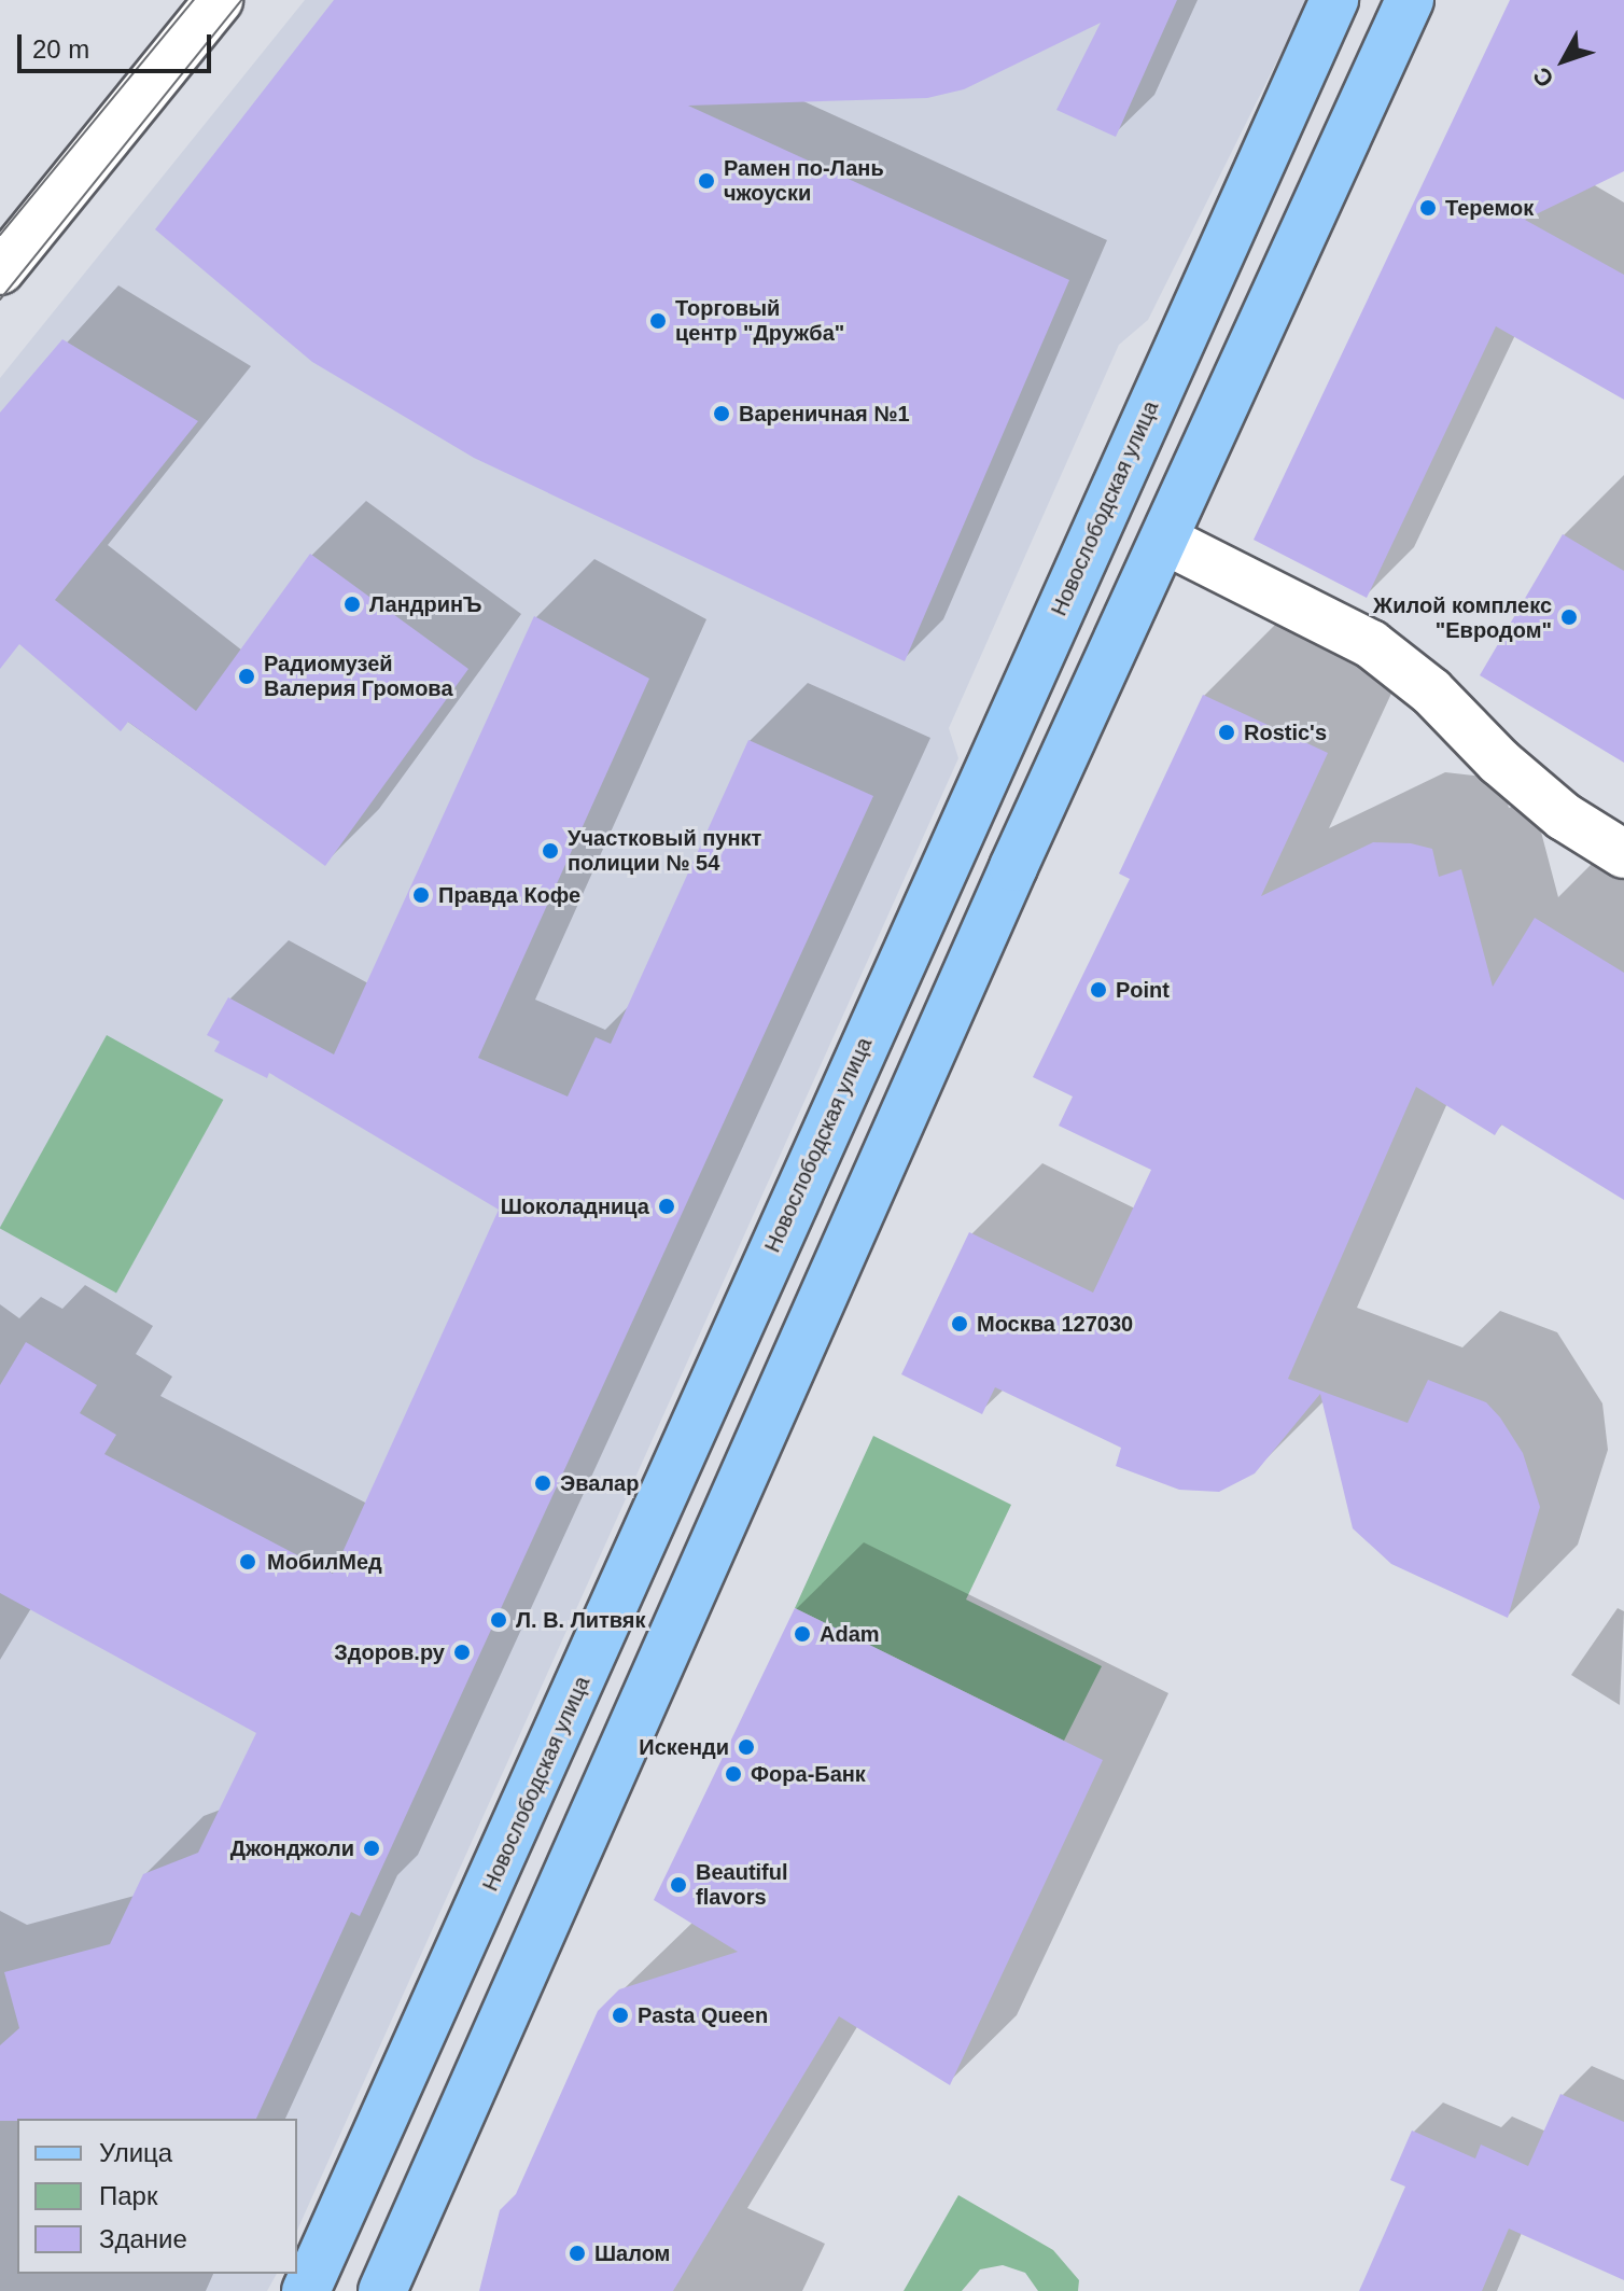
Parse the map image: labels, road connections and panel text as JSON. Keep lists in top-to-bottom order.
{
  "streets": {
    "main road": ["Новослободская улица"]
  },
  "places": [
    "Рамен по-Лань чжоуски",
    "Теремок",
    "Торговый центр \"Дружба\"",
    "Вареничная №1",
    "ЛандринЪ",
    "Жилой комплекс \"Евродом\"",
    "Радиомузей Валерия Громова",
    "Rostic's",
    "Участковый пункт полиции № 54",
    "Правда Кофе",
    "Point",
    "Шоколадница",
    "Москва 127030",
    "Эвалар",
    "МобилМед",
    "Л. В. Литвяк",
    "Adam",
    "Здоров.ру",
    "Искенди",
    "Фора-Банк",
    "Джонджоли",
    "Beautiful flavors",
    "Pasta Queen",
    "Шалом"
  ],
  "legend": ["Улица", "Парк", "Здание"],
  "scale_bar": "20 m",
  "north": "bottom left"
}
